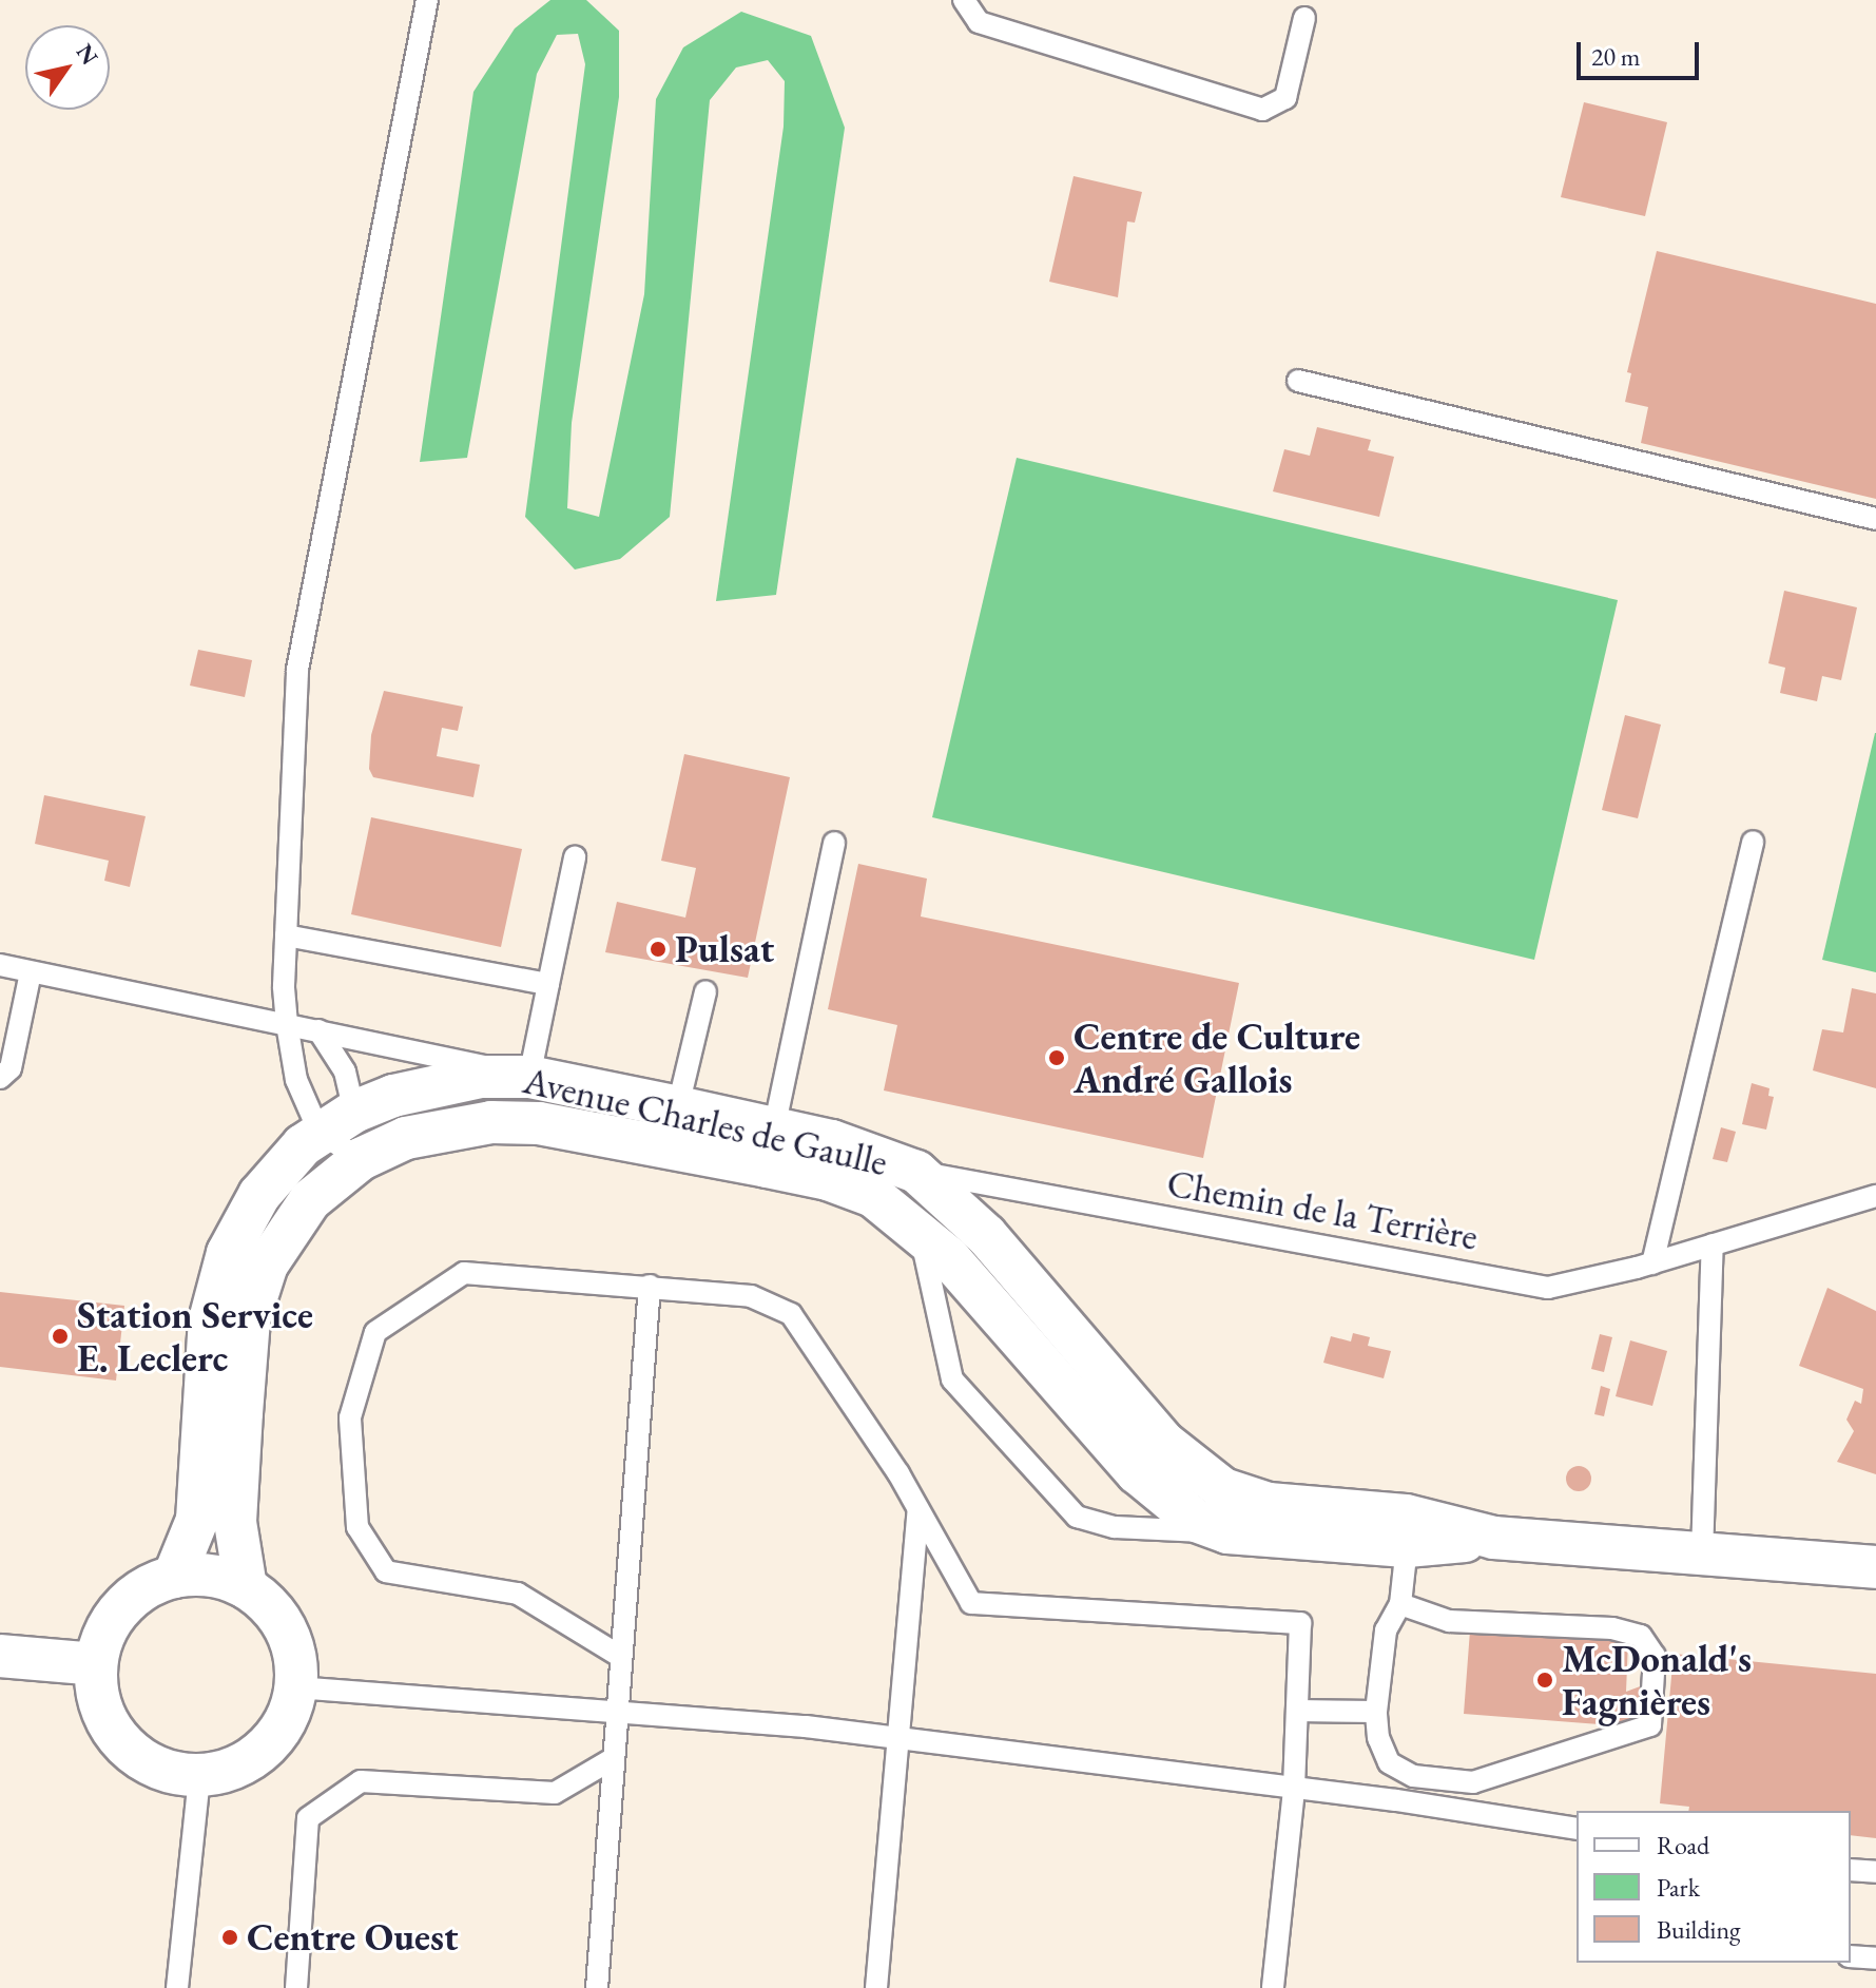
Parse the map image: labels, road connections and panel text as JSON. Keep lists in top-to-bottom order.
{
  "streets": {
    "street": ["Avenue Charles de Gaulle"],
    "lane": ["Chemin de la Terrière"]
  },
  "crossings": [
    ["Avenue Charles de Gaulle", "Chemin de la Terrière"]
  ],
  "places": [
    "Pulsat",
    "Centre de Culture André Gallois",
    "Station Service E. Leclerc",
    "McDonald's Fagnières",
    "Centre Ouest"
  ],
  "legend": ["Road", "Park", "Building"],
  "scale_bar": "20 m",
  "north": "top right"
}
